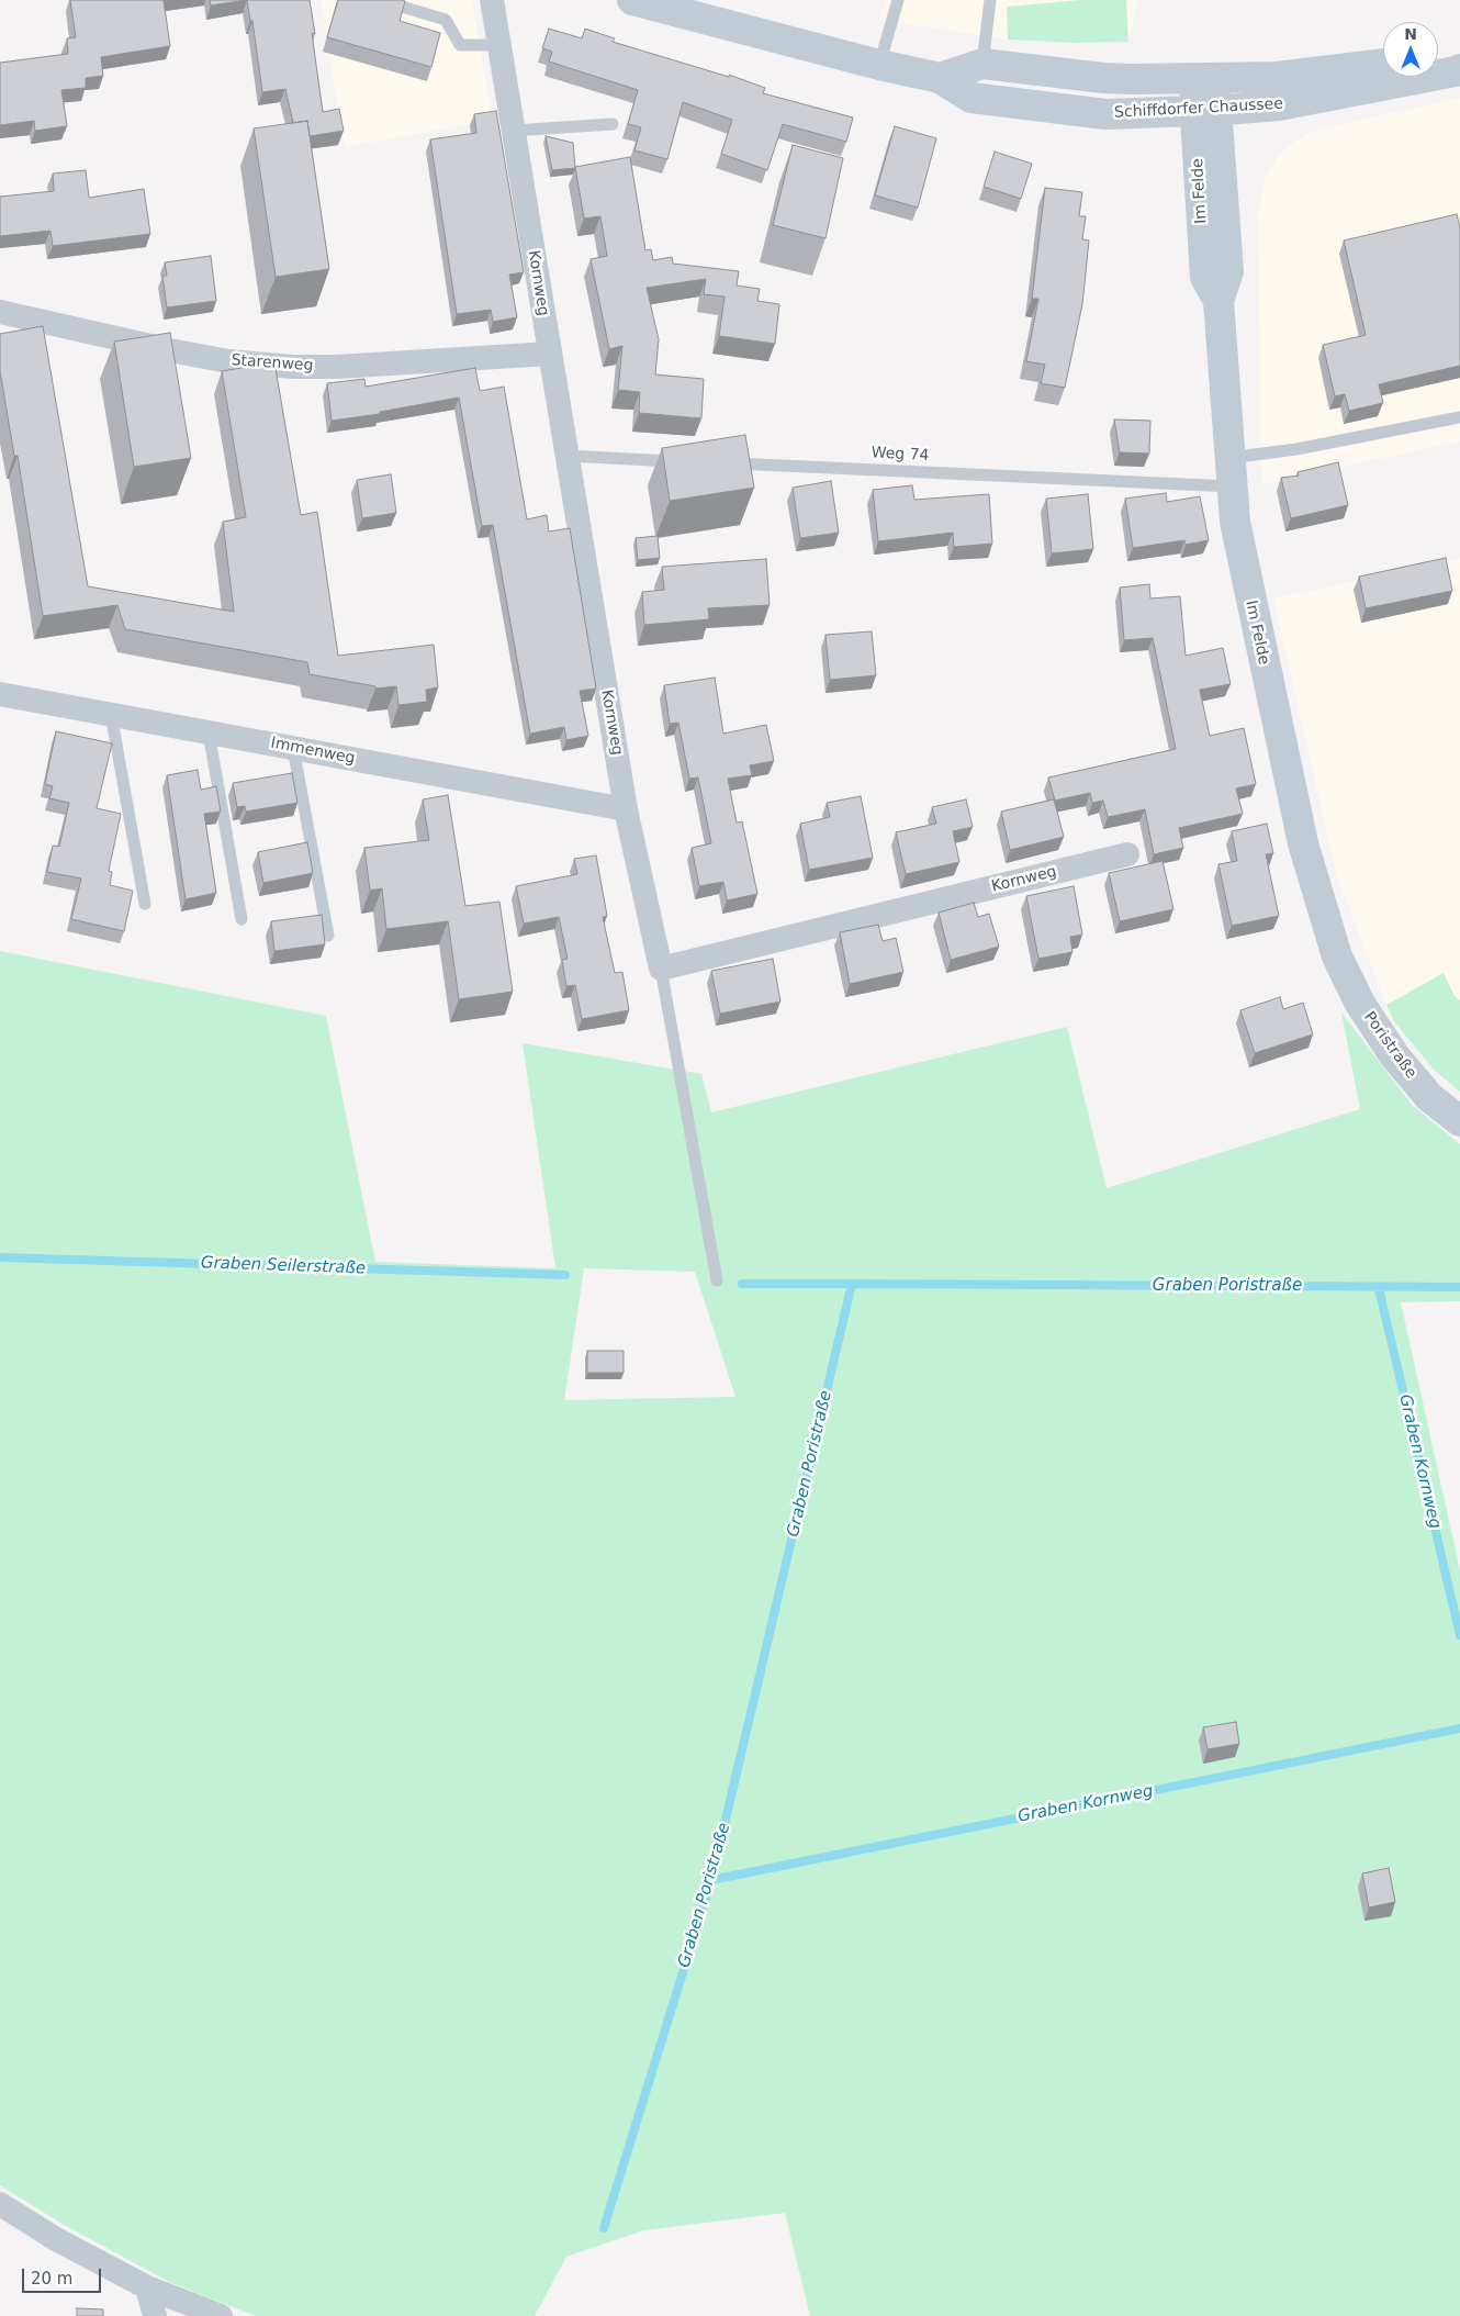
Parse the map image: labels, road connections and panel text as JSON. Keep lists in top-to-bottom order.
{
  "streets": {
    "main road": ["Schiffdorfer Chaussee", "Im Felde", "Poristraße"],
    "street": ["Kornweg", "Starenweg", "Immenweg"],
    "lane": ["Weg 74"]
  },
  "crossings": [
    ["Schiffdorfer Chaussee", "Im Felde"],
    ["Im Felde", "Weg 74"],
    ["Im Felde", "Poristraße"],
    ["Kornweg", "Starenweg"],
    ["Kornweg", "Immenweg"]
  ],
  "water": ["Graben Seilerstraße", "Graben Poristraße", "Graben Kornweg"],
  "scale_bar": "20 m",
  "north": "top"
}
